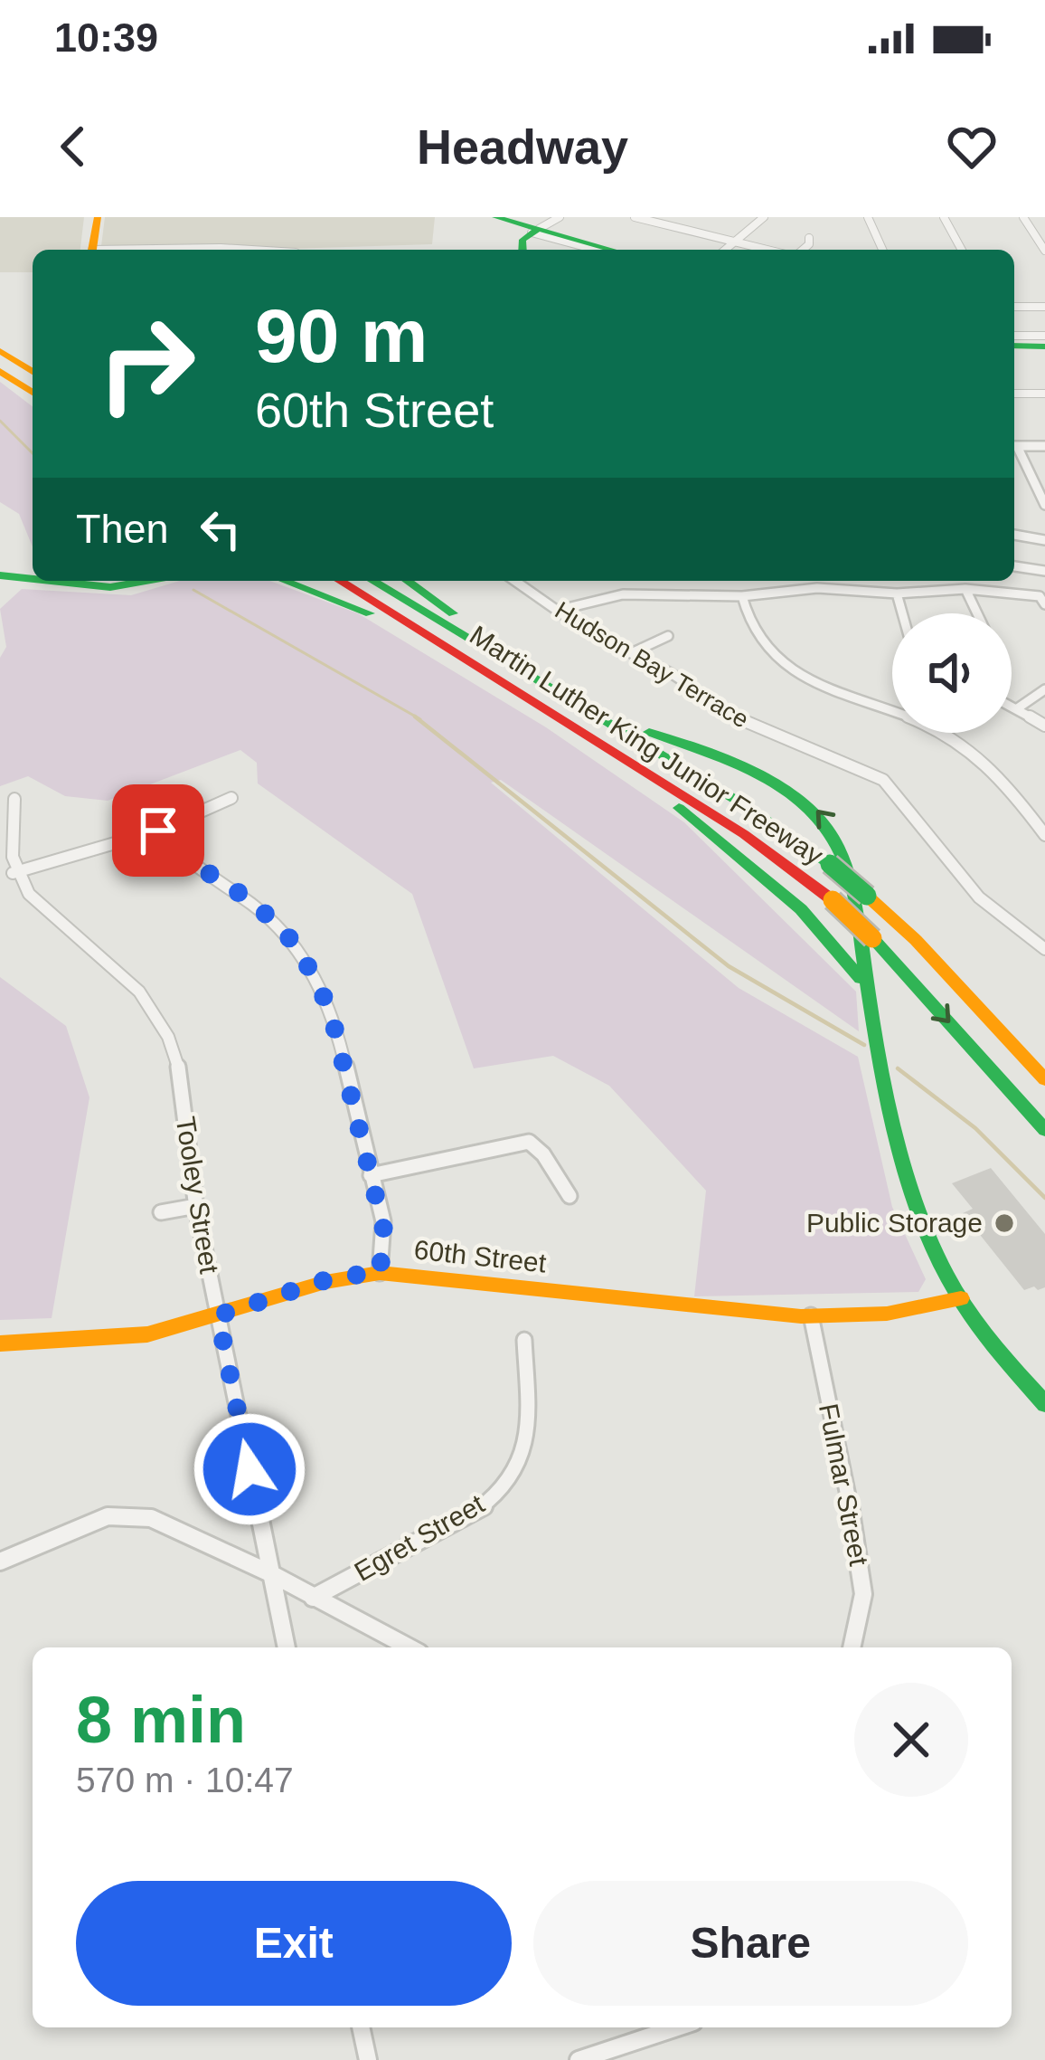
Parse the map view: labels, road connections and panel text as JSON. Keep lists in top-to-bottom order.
{
  "streets": {
    "main road": ["Martin Luther King Junior Freeway", "60th Street"],
    "street": [
      "Hudson Bay Terrace",
      "Tooley Street",
      "Fulmar Street",
      "Egret Street"
    ]
  },
  "crossings": [
    ["Tooley Street", "60th Street"],
    ["60th Street", "Fulmar Street"]
  ],
  "places": ["Public Storage"],
  "page": {
    "status": "10:39",
    "header": "Headway",
    "turn": ["90 m", "60th Street"],
    "then": "Then",
    "heading": ["8 min", "570 m · 10:47"],
    "buttons": ["Exit", "Share"]
  }
}
